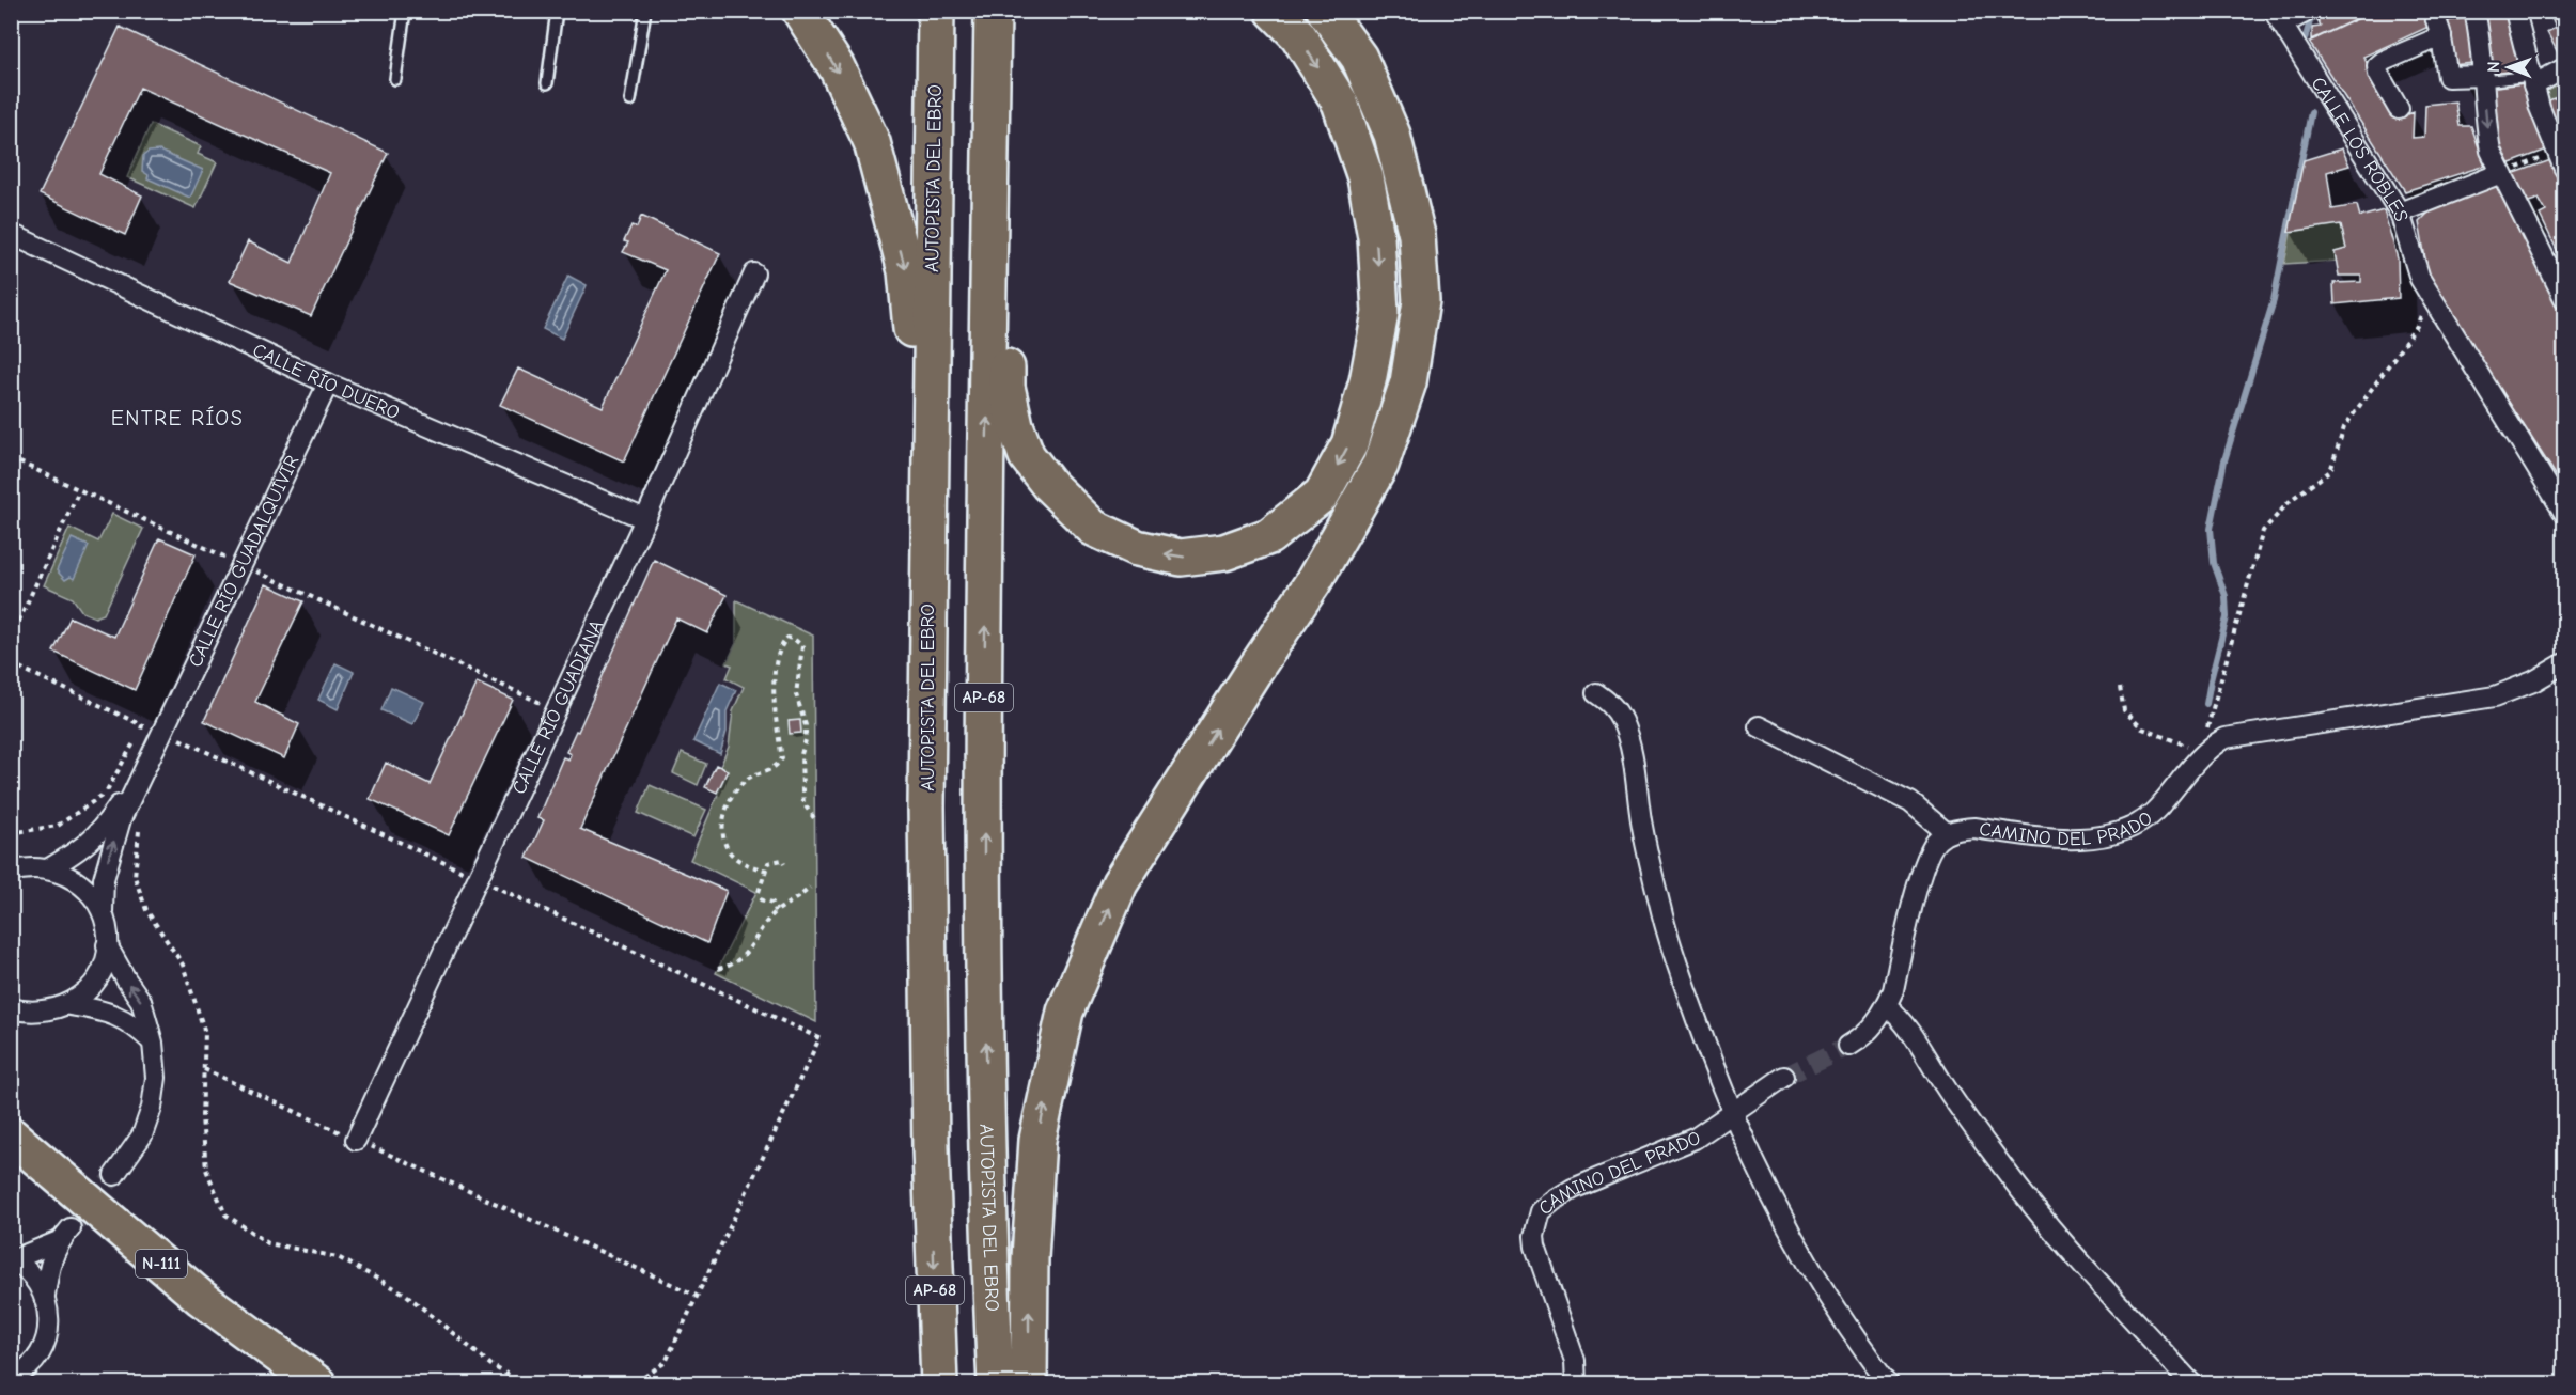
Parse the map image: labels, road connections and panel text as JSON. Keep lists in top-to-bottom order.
{
  "streets": {
    "highway": ["AUTOPISTA DEL EBRO", "AP-68", "N-111"],
    "street": [
      "CALLE LOS ROBLES",
      "CALLE RÍO DUERO",
      "CALLE RÍO GUADALQUIVIR",
      "CALLE RÍO GUADIANA",
      "CAMINO DEL PRADO"
    ]
  },
  "crossings": [
    ["CALLE RÍO DUERO", "CALLE RÍO GUADALQUIVIR"],
    ["CALLE RÍO DUERO", "CALLE RÍO GUADIANA"]
  ],
  "districts": ["ENTRE RÍOS"],
  "north": "left"
}
